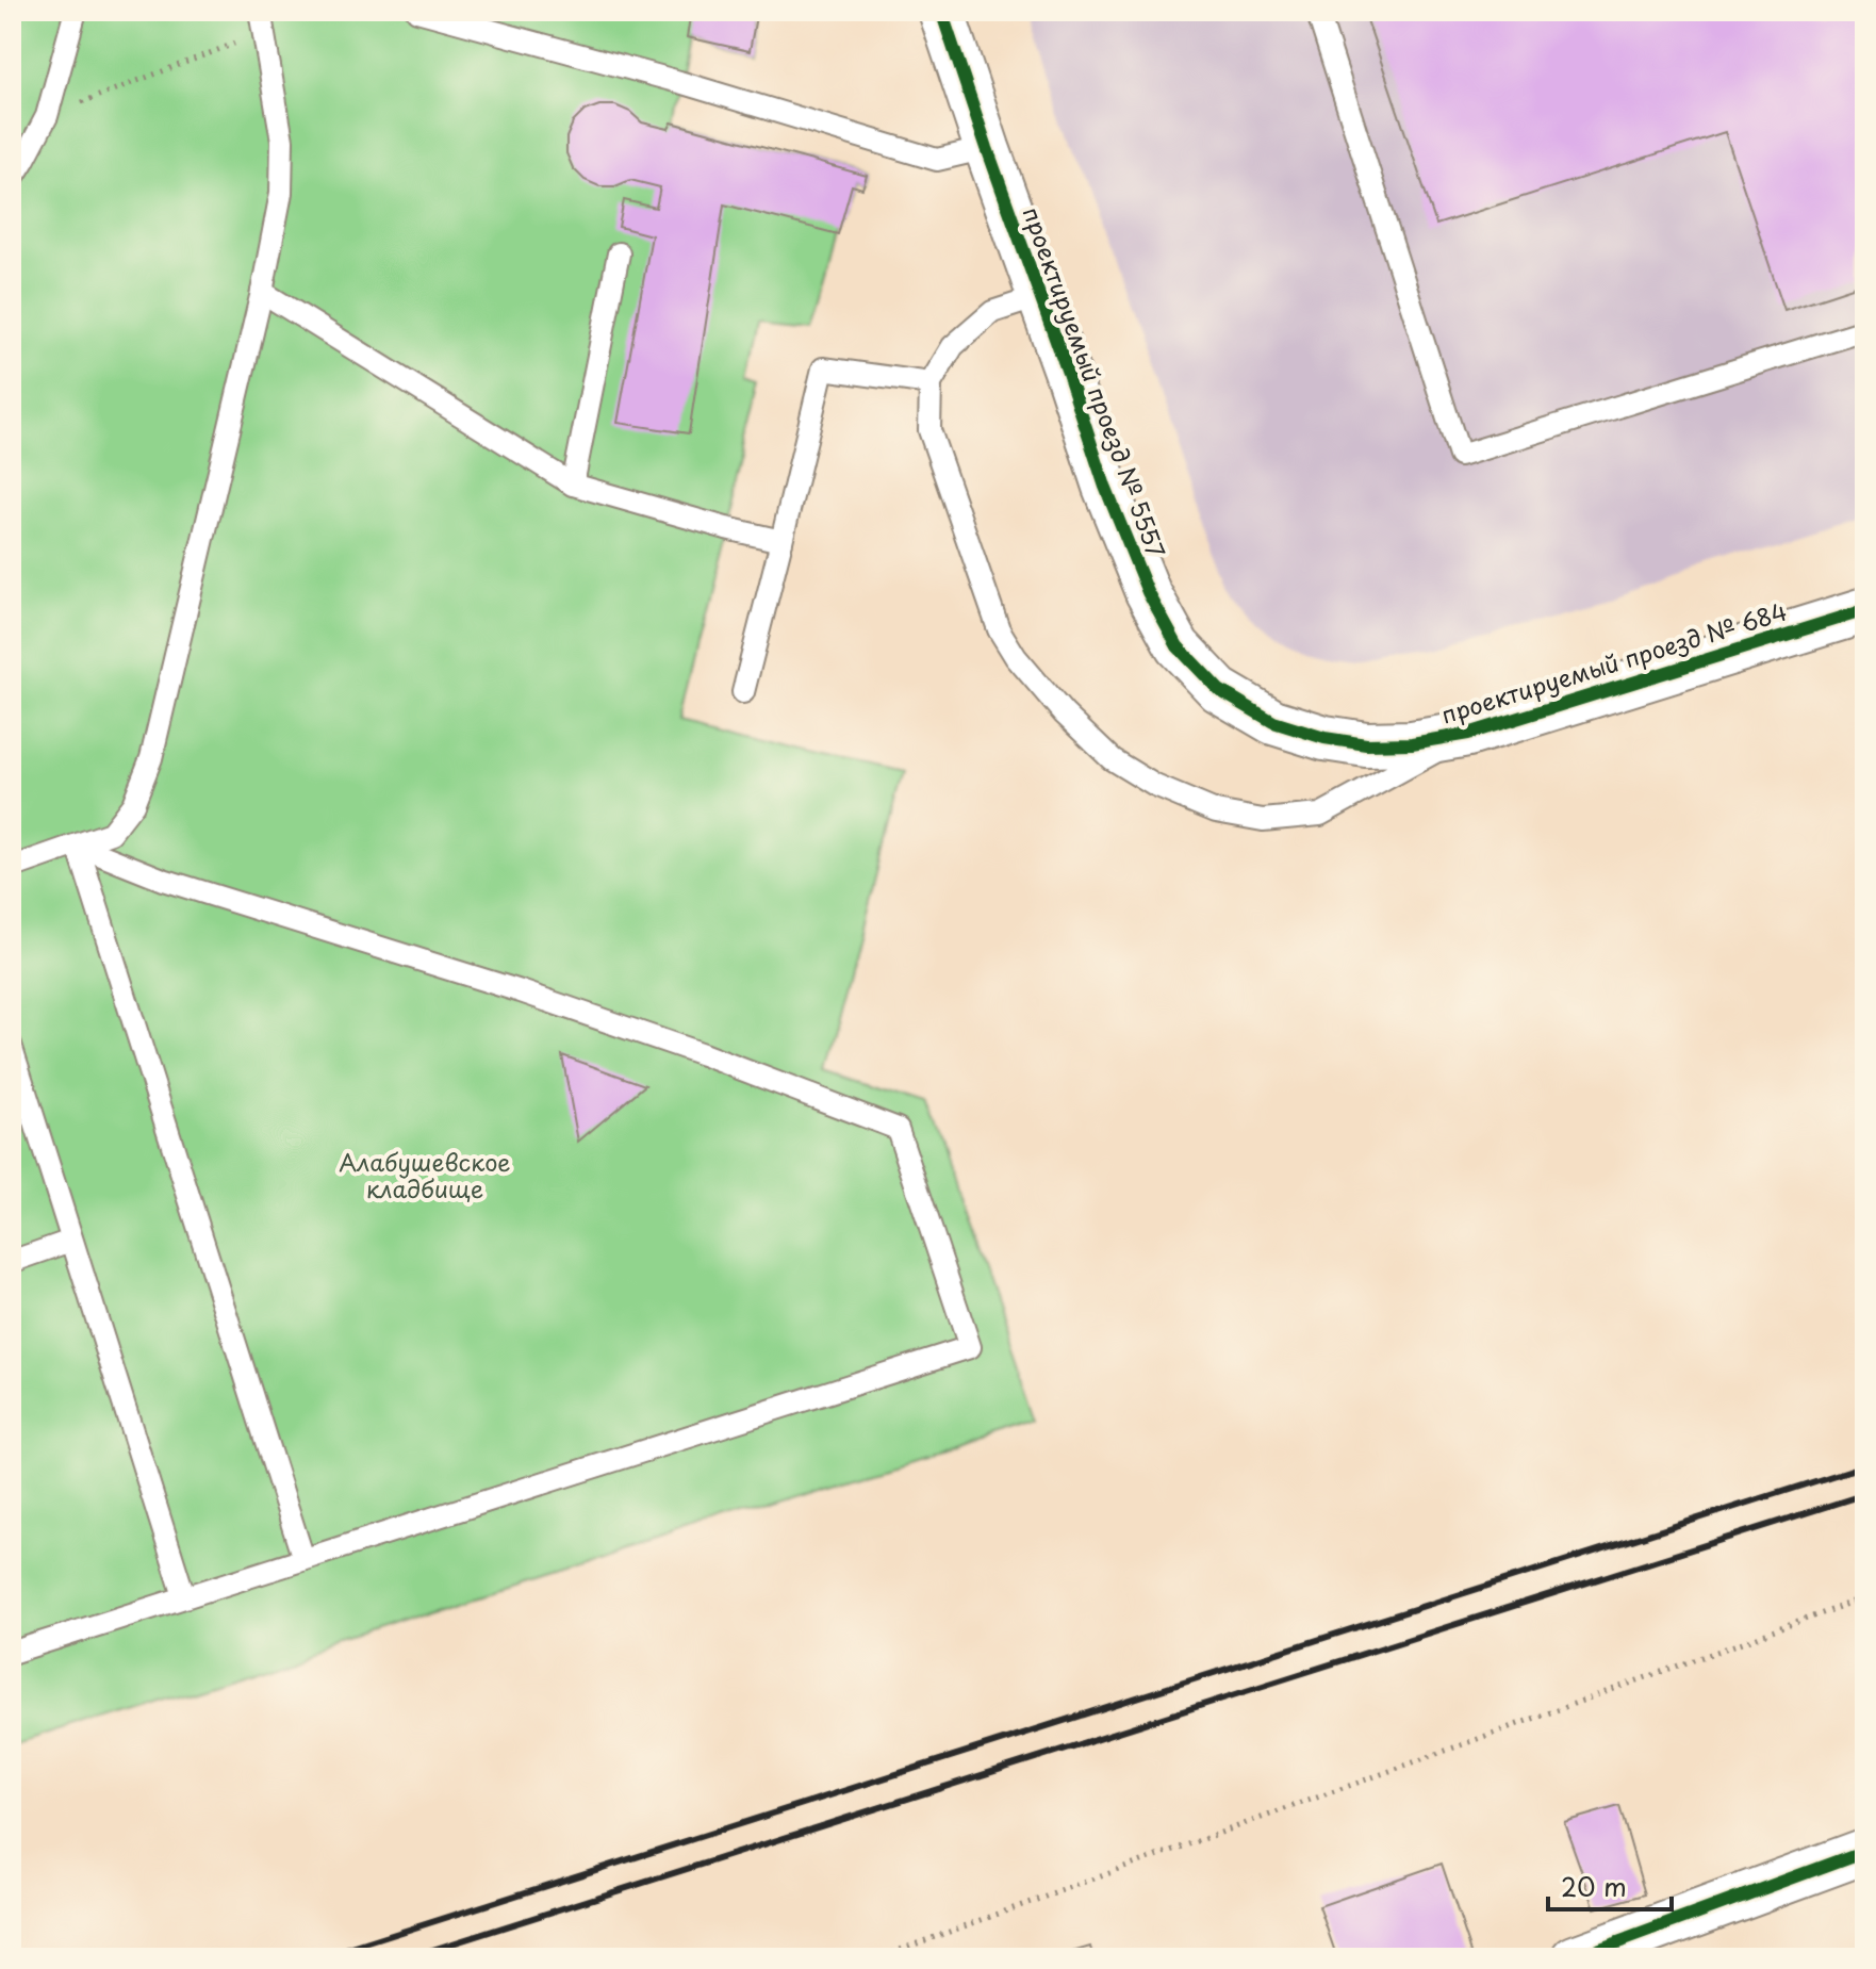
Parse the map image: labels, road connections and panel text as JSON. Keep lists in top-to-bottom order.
{
  "streets": {
    "street": ["проектируемый проезд № 5557", "проектируемый проезд № 684"]
  },
  "crossings": [
    ["проектируемый проезд № 5557", "проектируемый проезд № 684"]
  ],
  "parks": ["Алабушевское кладбище"],
  "scale_bar": "20 m"
}
